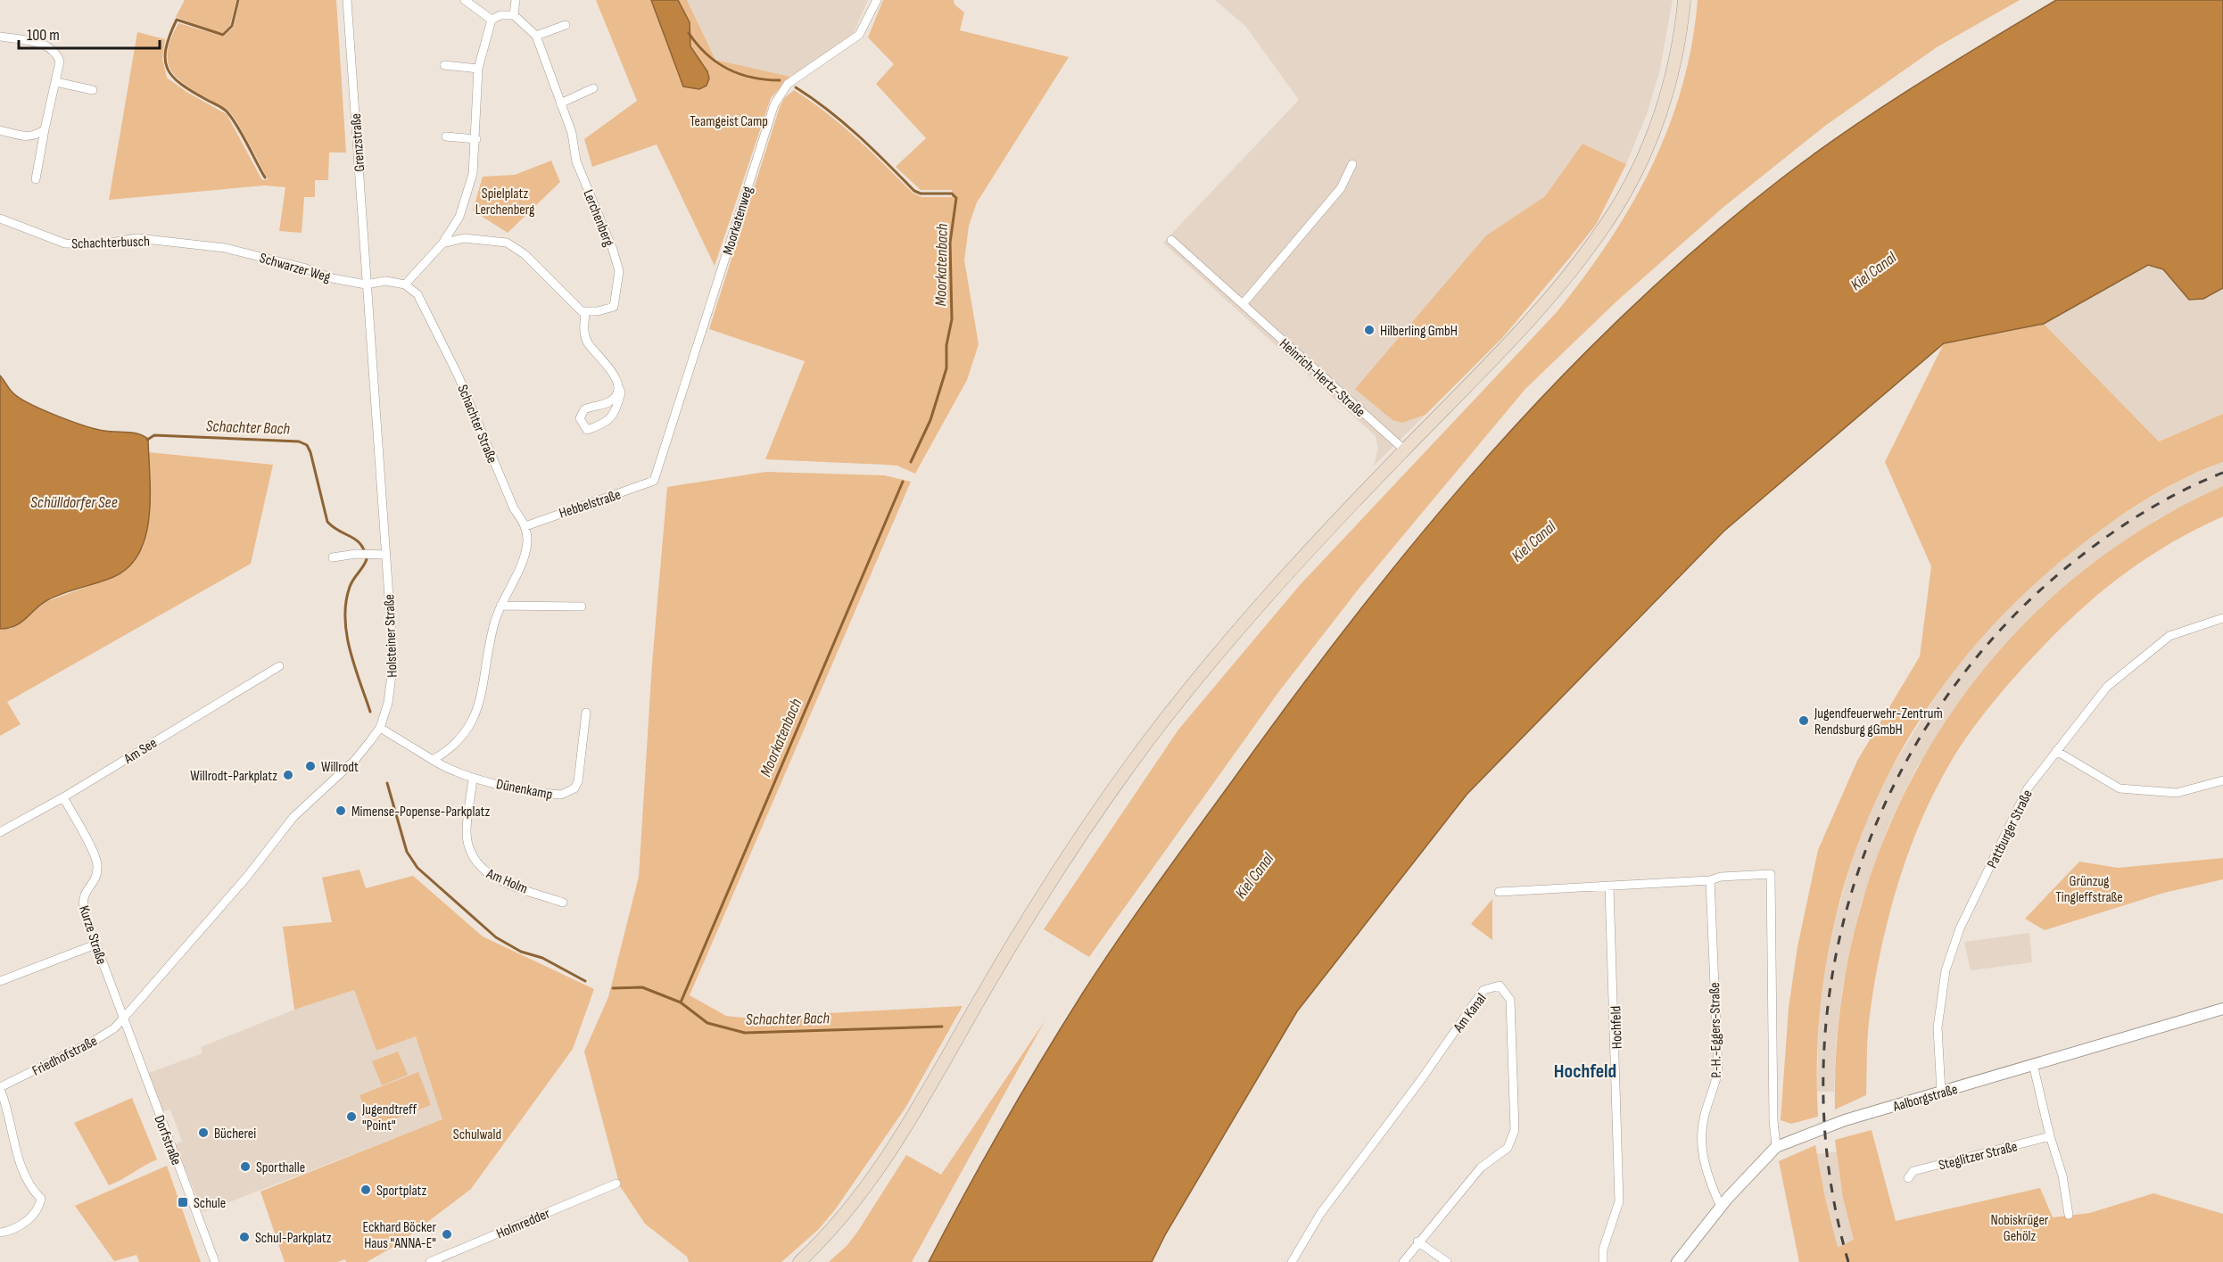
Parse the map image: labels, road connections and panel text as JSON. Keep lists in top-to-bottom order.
{
  "streets": {
    "street": [
      "Grenzstraße",
      "Lerchenberg",
      "Moorkatenweg",
      "Schachterbusch",
      "Schwarzer Weg",
      "Heinrich-Hertz-Straße",
      "Schachter Straße",
      "Hebbelstraße",
      "Holsteiner Straße",
      "Am See",
      "Dünenkamp",
      "Pattburger Straße",
      "Am Holm",
      "Kurze Straße",
      "Am Kanal",
      "Hochfeld",
      "P.-H.-Eggers-Straße",
      "Friedhofstraße",
      "Aalborgstraße",
      "Dorfstraße",
      "Steglitzer Straße",
      "Holmredder"
    ]
  },
  "crossings": [
    ["Grenzstraße", "Schwarzer Weg"],
    ["Grenzstraße", "Holsteiner Straße"],
    ["Moorkatenweg", "Hebbelstraße"],
    ["Schachterbusch", "Schwarzer Weg"],
    ["Schwarzer Weg", "Holsteiner Straße"],
    ["Schachter Straße", "Hebbelstraße"],
    ["Holsteiner Straße", "Kurze Straße"],
    ["Holsteiner Straße", "Friedhofstraße"],
    ["Holsteiner Straße", "Dorfstraße"],
    ["Am See", "Kurze Straße"],
    ["Dünenkamp", "Am Holm"],
    ["Pattburger Straße", "Aalborgstraße"],
    ["Kurze Straße", "Friedhofstraße"],
    ["Kurze Straße", "Dorfstraße"],
    ["P.-H.-Eggers-Straße", "Aalborgstraße"],
    ["Friedhofstraße", "Dorfstraße"]
  ],
  "districts": ["Hochfeld"],
  "water": [
    "Moorkatenbach",
    "Kiel Canal",
    "Schachter Bach",
    "Schülldorfer See"
  ],
  "parks": [
    "Teamgeist Camp",
    "Spielplatz Lerchenberg",
    "Grünzug Tingleffstraße",
    "Schulwald",
    "Nobiskrüger Gehölz"
  ],
  "places": {
    "other": [
      "Hilberling GmbH",
      "Jugendfeuerwehr-Zentrum Rendsburg gGmbH",
      "Willrodt",
      "Willrodt-Parkplatz",
      "Mimense-Popense-Parkplatz",
      "Jugendtreff \"Point\"",
      "Bücherei",
      "Sporthalle",
      "Sportplatz",
      "Eckhard Böcker Haus \"ANNA-E\"",
      "Schul-Parkplatz"
    ],
    "transit": ["Schule"]
  },
  "scale_bar": "100 m"
}
